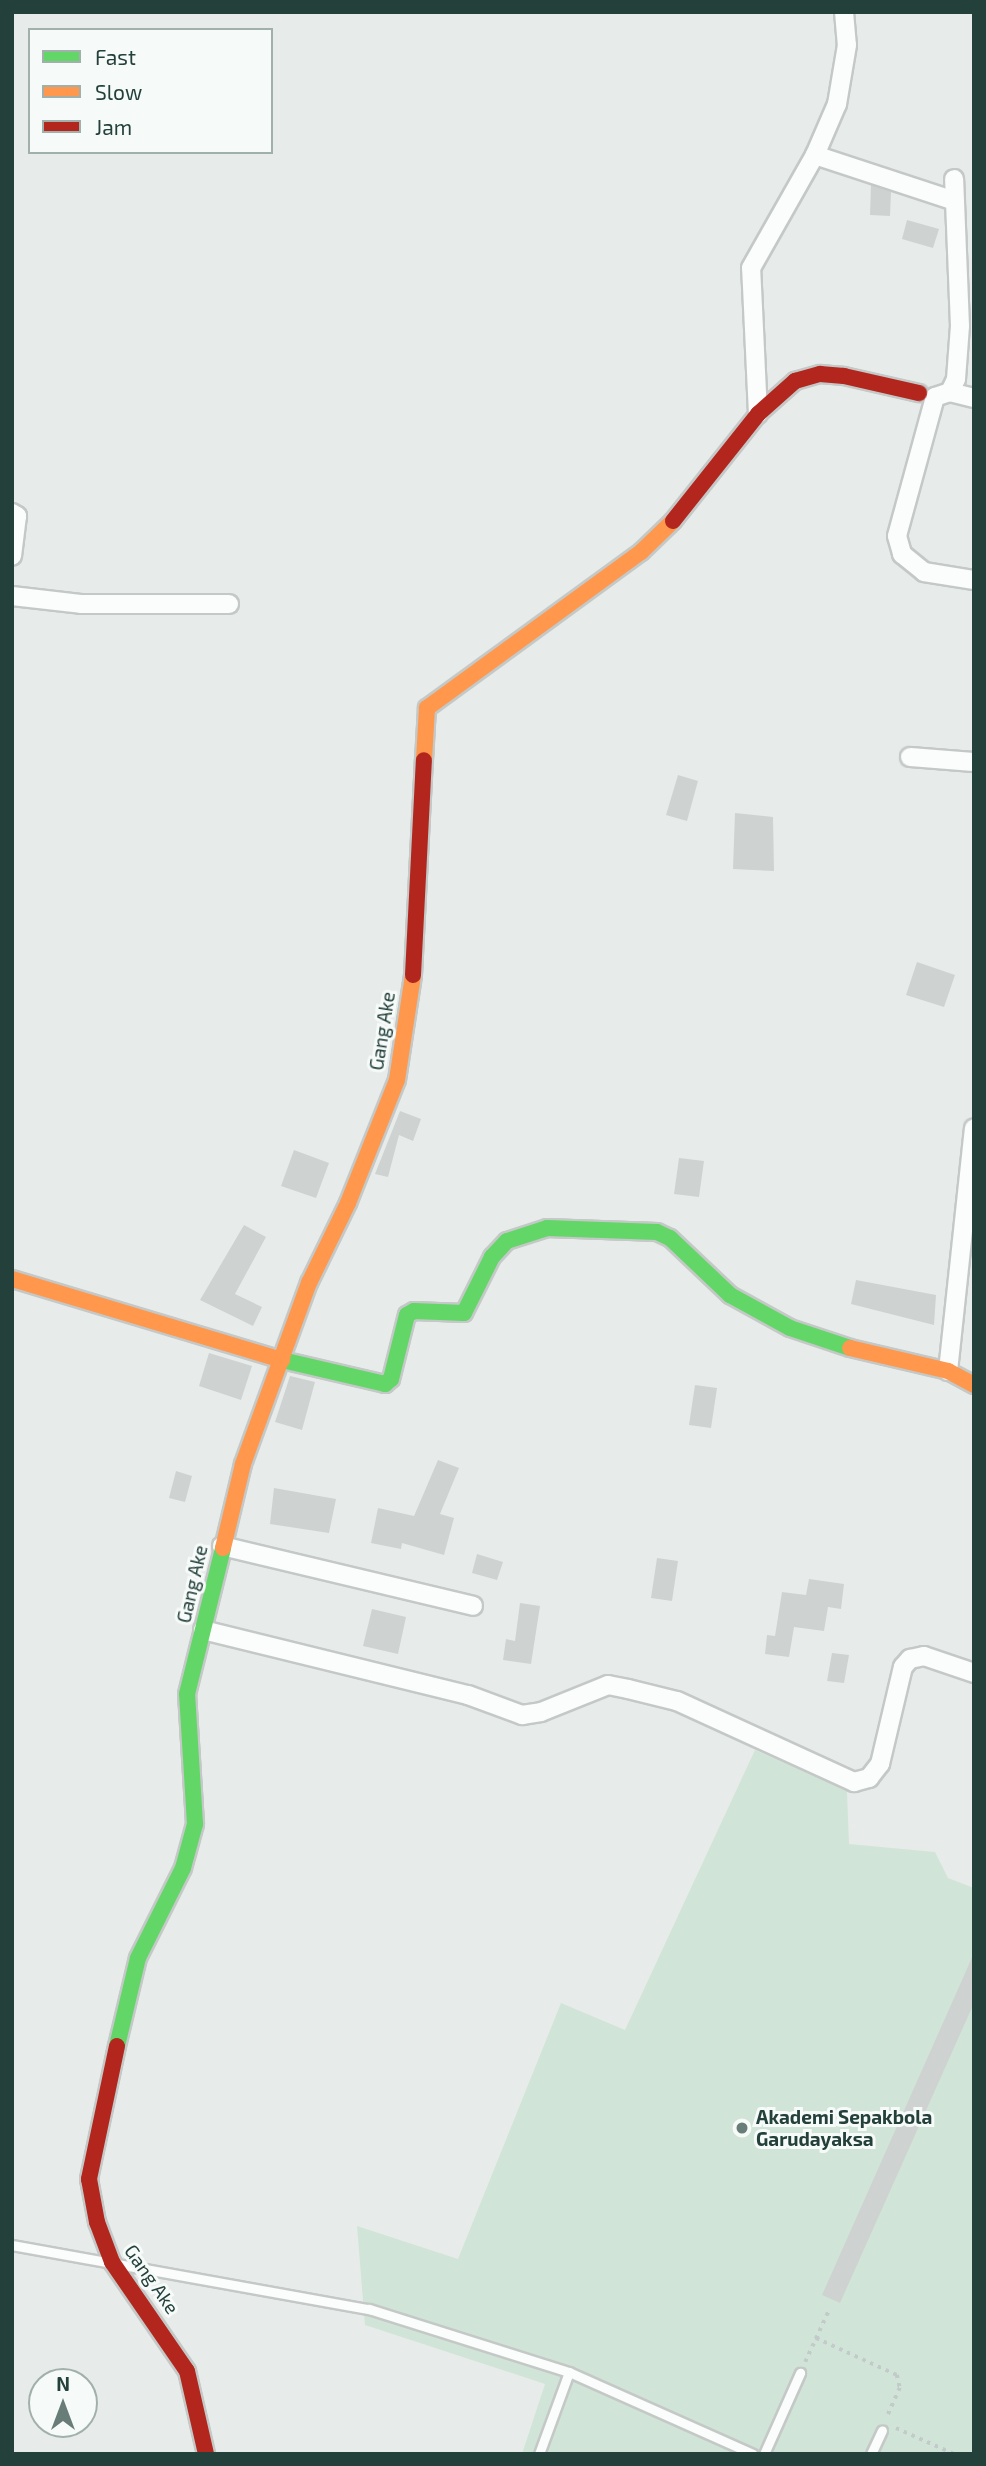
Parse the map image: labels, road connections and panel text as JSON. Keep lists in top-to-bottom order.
{
  "streets": {
    "street": ["Gang Ake"]
  },
  "places": ["Akademi Sepakbola Garudayaksa"],
  "legend": ["Fast", "Slow", "Jam"],
  "north": "top"
}
